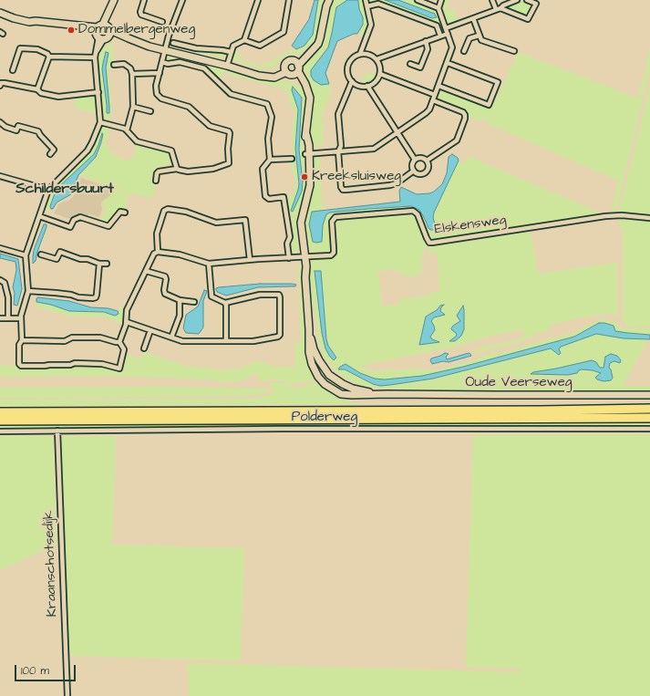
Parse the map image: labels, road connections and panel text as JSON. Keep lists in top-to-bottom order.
{
  "streets": {
    "street": [
      "Elskensweg",
      "Oude Veerseweg",
      "Polderweg",
      "Kraanschotsedijk"
    ]
  },
  "crossings": [
    ["Polderweg", "Kraanschotsedijk"]
  ],
  "districts": ["Schildersbuurt"],
  "places": ["Dommelbergenweg", "Kreeksluisweg"],
  "scale_bar": "100 m"
}
